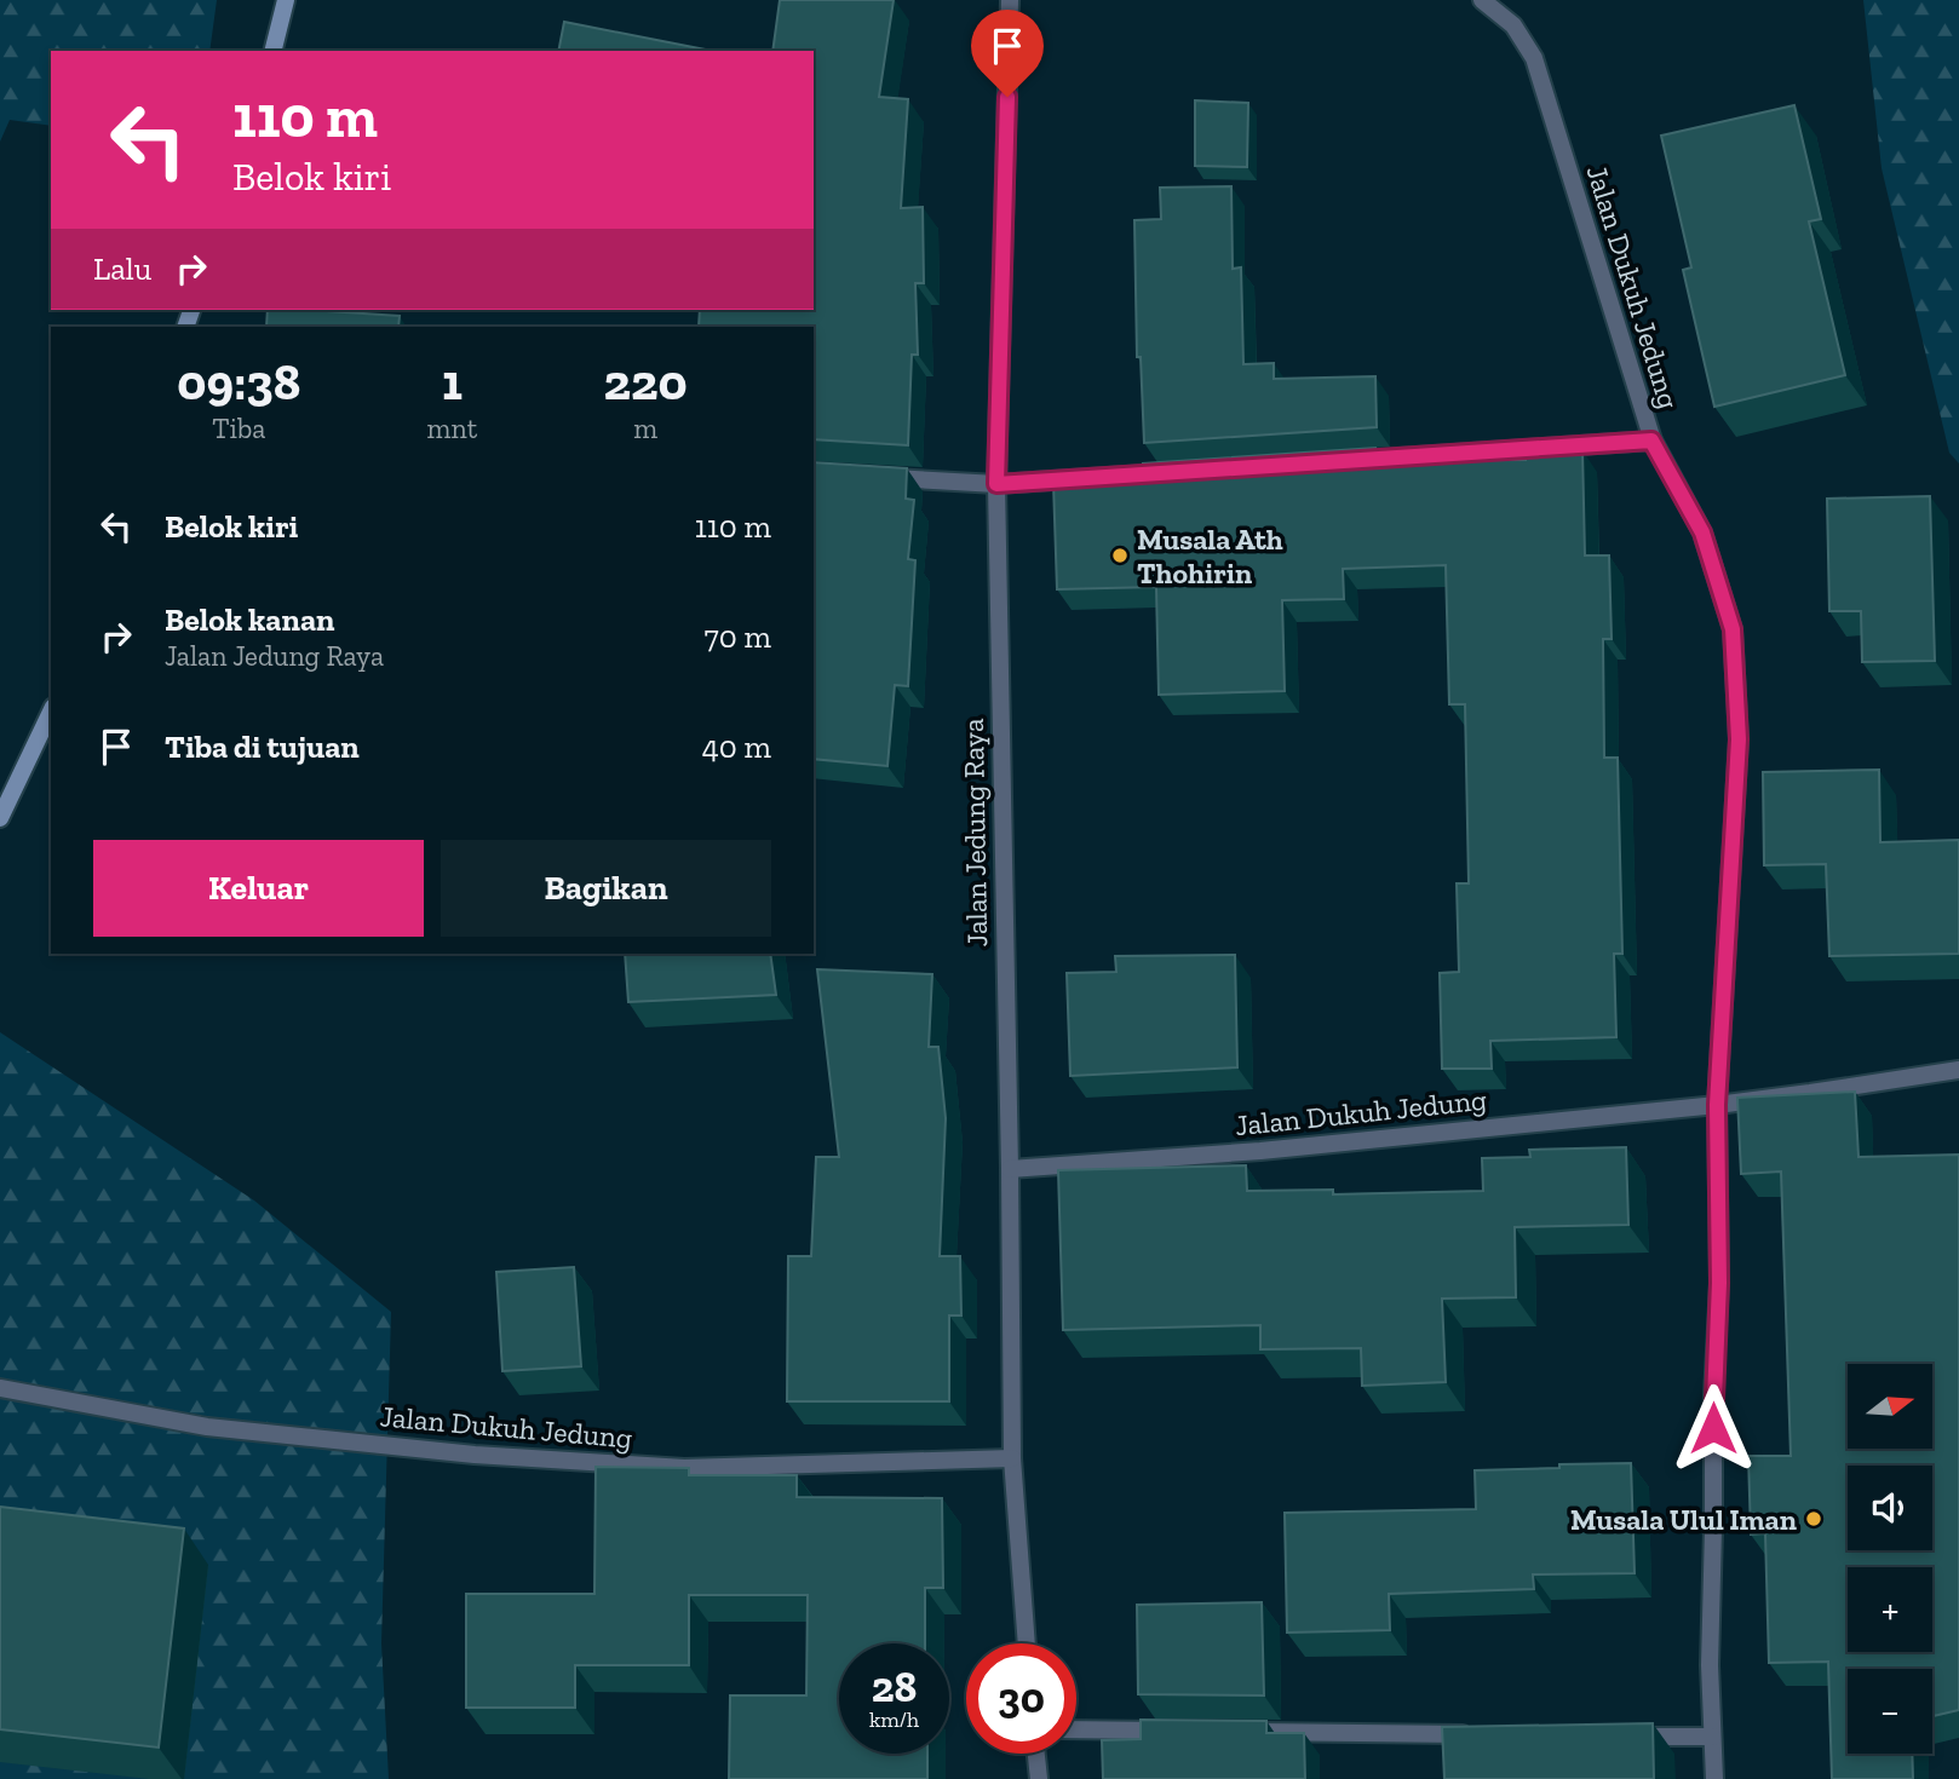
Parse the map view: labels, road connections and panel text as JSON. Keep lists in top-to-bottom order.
{
  "streets": {
    "street": ["Jalan Dukuh Jedung", "Jalan Jedung Raya"]
  },
  "crossings": [
    ["Jalan Dukuh Jedung", "Jalan Jedung Raya"]
  ],
  "places": ["Musala Ath Thohirin", "Musala Ulul Iman"],
  "north": "right",
  "page": {
    "turn": ["110 m", "Belok kiri"],
    "then": "Lalu",
    "eta": [
      "09:38",
      "Tiba",
      "1",
      "mnt",
      "220",
      "m"
    ],
    "list": [
      {
        "name": "Belok kiri",
        "value": "110 m"
      },
      {
        "name": "Belok kanan",
        "note": "Jalan Jedung Raya",
        "value": "70 m"
      },
      {
        "name": "Tiba di tujuan",
        "value": "40 m"
      }
    ],
    "buttons": ["Keluar", "Bagikan"],
    "map_buttons": ["+", "−"],
    "speed": "28 km/h",
    "limit": "30"
  }
}
